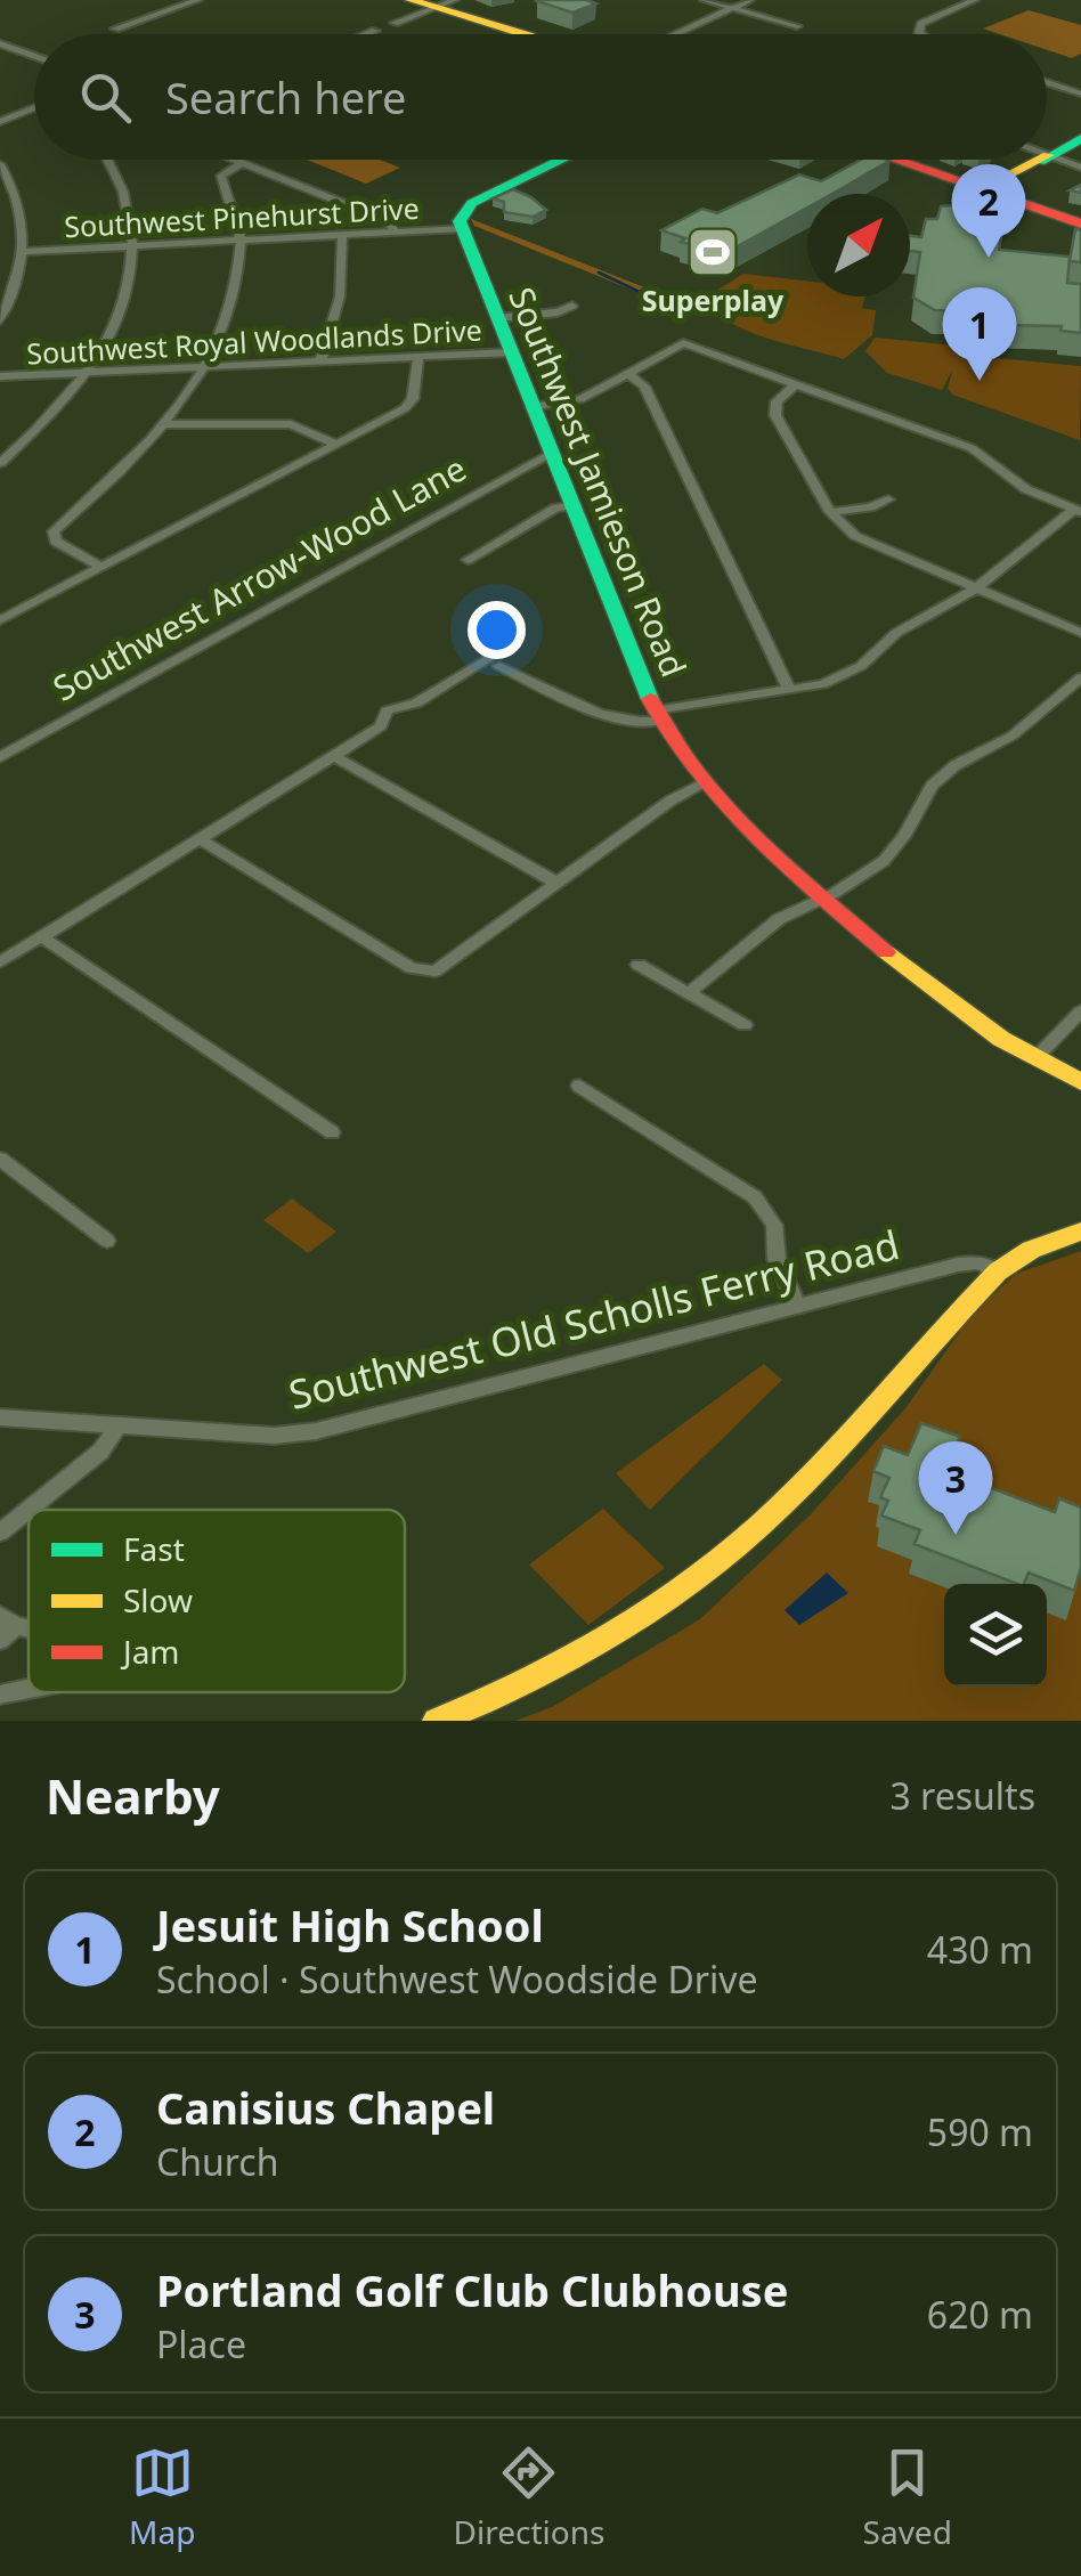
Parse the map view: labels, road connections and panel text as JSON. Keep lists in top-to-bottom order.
{
  "streets": {
    "street": [
      "Southwest Pinehurst Drive",
      "Southwest Royal Woodlands Drive",
      "Southwest Jamieson Road",
      "Southwest Arrow-Wood Lane",
      "Southwest Old Scholls Ferry Road"
    ]
  },
  "crossings": [
    ["Southwest Pinehurst Drive", "Southwest Jamieson Road"],
    ["Southwest Royal Woodlands Drive", "Southwest Jamieson Road"],
    ["Southwest Jamieson Road", "Southwest Arrow-Wood Lane"]
  ],
  "places": {
    "sports": ["Superplay"]
  },
  "legend": ["Fast", "Slow", "Jam"],
  "north": "top right",
  "page": {
    "search": "Search here",
    "pins": ["2", "1", "3"],
    "heading": ["Nearby", "3 results"],
    "list": [
      {
        "mark": "1",
        "name": "Jesuit High School",
        "note": "School · Southwest Woodside Drive",
        "value": "430 m"
      },
      {
        "mark": "2",
        "name": "Canisius Chapel",
        "note": "Church",
        "value": "590 m"
      },
      {
        "mark": "3",
        "name": "Portland Golf Club Clubhouse",
        "note": "Place",
        "value": "620 m"
      }
    ],
    "nav": ["Map", "Directions", "Saved"]
  }
}
